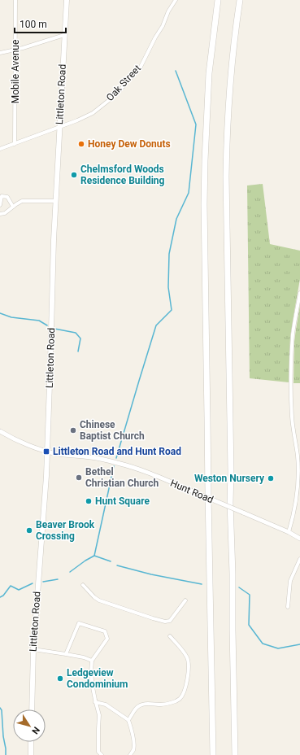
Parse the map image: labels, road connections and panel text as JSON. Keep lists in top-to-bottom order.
{
  "streets": {
    "main road": ["Littleton Road"],
    "street": ["Mobile Avenue", "Oak Street", "Hunt Road"]
  },
  "crossings": [
    ["Mobile Avenue", "Oak Street"],
    ["Oak Street", "Littleton Road"],
    ["Littleton Road", "Hunt Road"]
  ],
  "places": {
    "other": [
      "Honey Dew Donuts",
      "Chelmsford Woods Residence Building",
      "Chinese Baptist Church",
      "Bethel Christian Church",
      "Weston Nursery",
      "Hunt Square",
      "Beaver Brook Crossing",
      "Ledgeview Condominium"
    ],
    "transit": ["Littleton Road and Hunt Road"]
  },
  "scale_bar": "100 m",
  "north": "bottom right"
}
